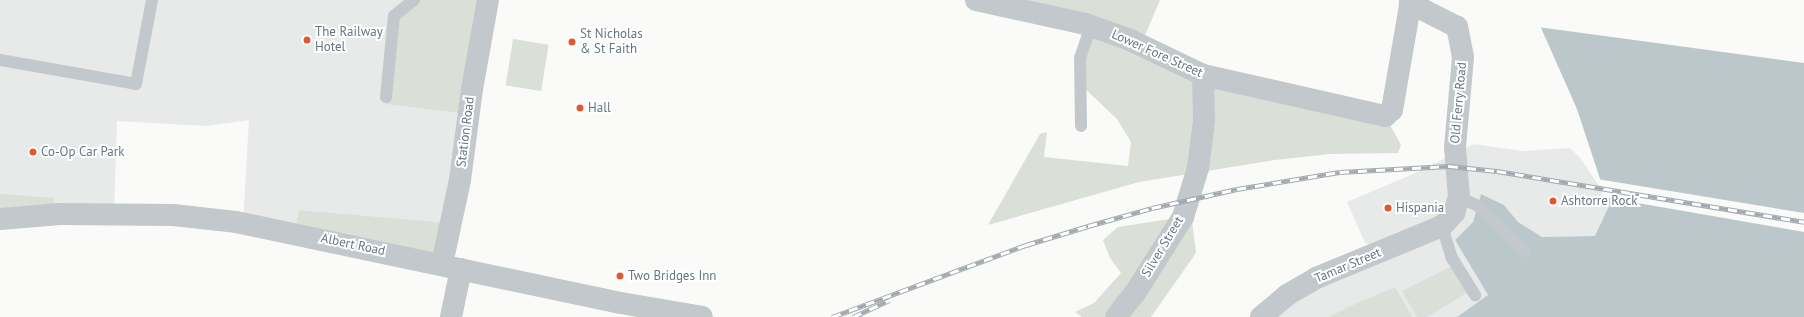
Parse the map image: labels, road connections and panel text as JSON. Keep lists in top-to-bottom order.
{
  "streets": {
    "street": [
      "Lower Fore Street",
      "Old Ferry Road",
      "Station Road",
      "Albert Road",
      "Silver Street",
      "Tamar Street"
    ]
  },
  "crossings": [
    ["Lower Fore Street", "Old Ferry Road"],
    ["Lower Fore Street", "Silver Street"],
    ["Old Ferry Road", "Tamar Street"],
    ["Station Road", "Albert Road"]
  ],
  "places": [
    "The Railway Hotel",
    "St Nicholas & St Faith",
    "Hall",
    "Co-Op Car Park",
    "Ashtorre Rock",
    "Hispania",
    "Two Bridges Inn"
  ]
}
